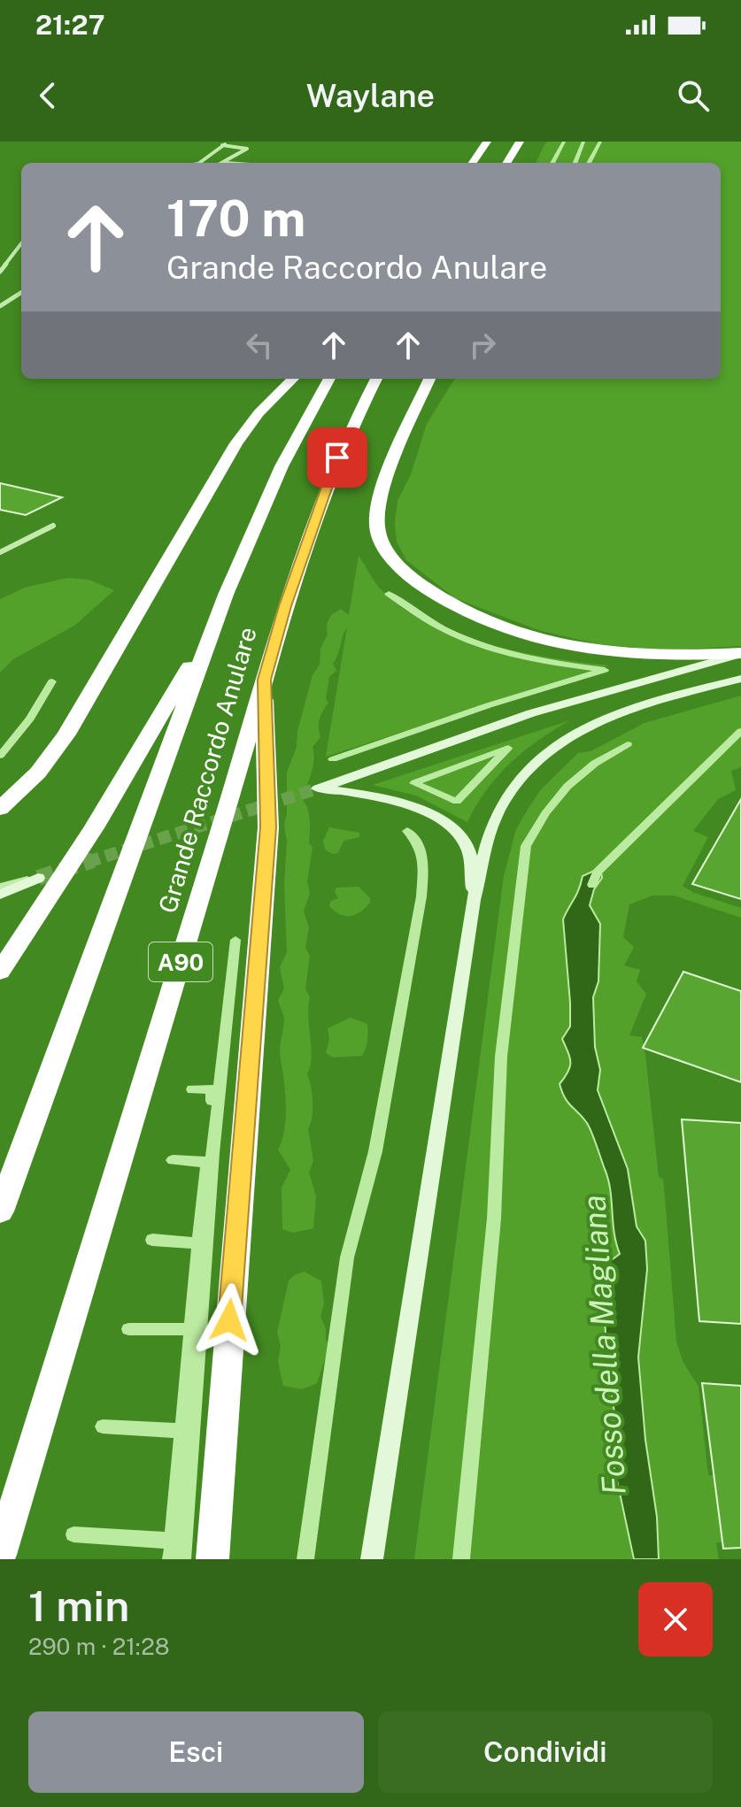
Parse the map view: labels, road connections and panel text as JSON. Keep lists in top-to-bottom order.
{
  "streets": {
    "highway": ["Grande Raccordo Anulare", "A90"]
  },
  "water": ["Fosso della Magliana"],
  "page": {
    "status": "21:27",
    "header": "Waylane",
    "turn": ["170 m", "Grande Raccordo Anulare"],
    "heading": ["1 min", "290 m · 21:28"],
    "buttons": ["Esci", "Condividi"]
  }
}
